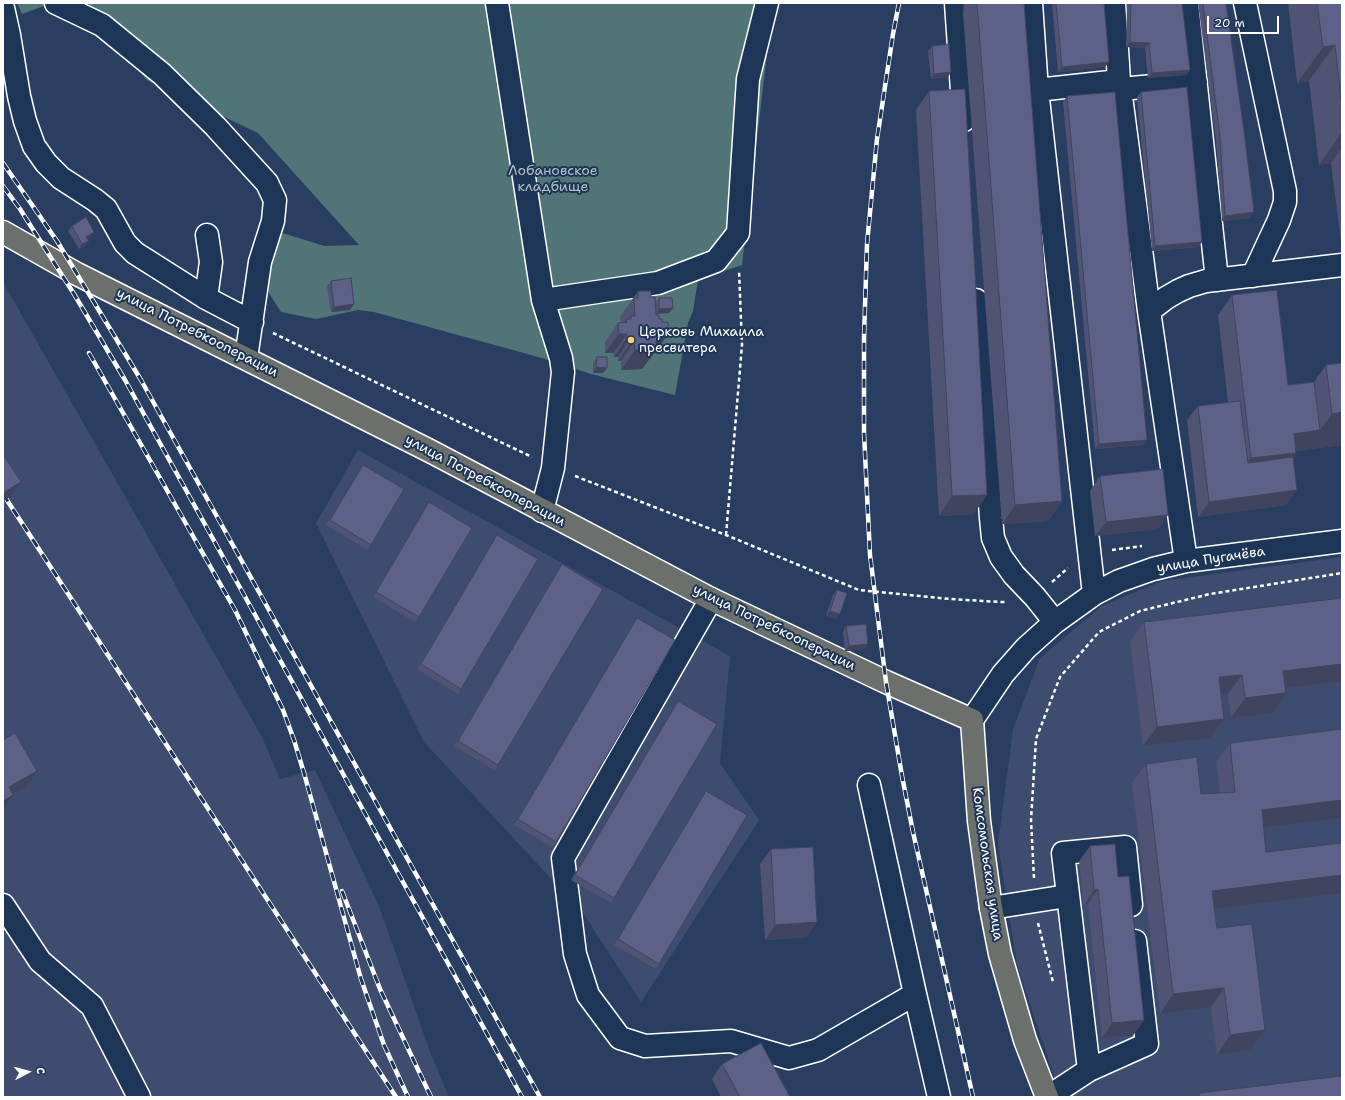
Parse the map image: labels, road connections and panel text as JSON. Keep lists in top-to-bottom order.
{
  "streets": {
    "main road": ["улица Потребкооперации", "Комсомольская улица"],
    "street": ["улица Пугачёва"]
  },
  "crossings": [
    ["улица Потребкооперации", "улица Пугачёва"],
    ["улица Потребкооперации", "Комсомольская улица"],
    ["улица Пугачёва", "Комсомольская улица"]
  ],
  "parks": ["Лобановское кладбище"],
  "places": ["Церковь Михаила пресвитера"],
  "scale_bar": "20 m",
  "north": "right"
}
